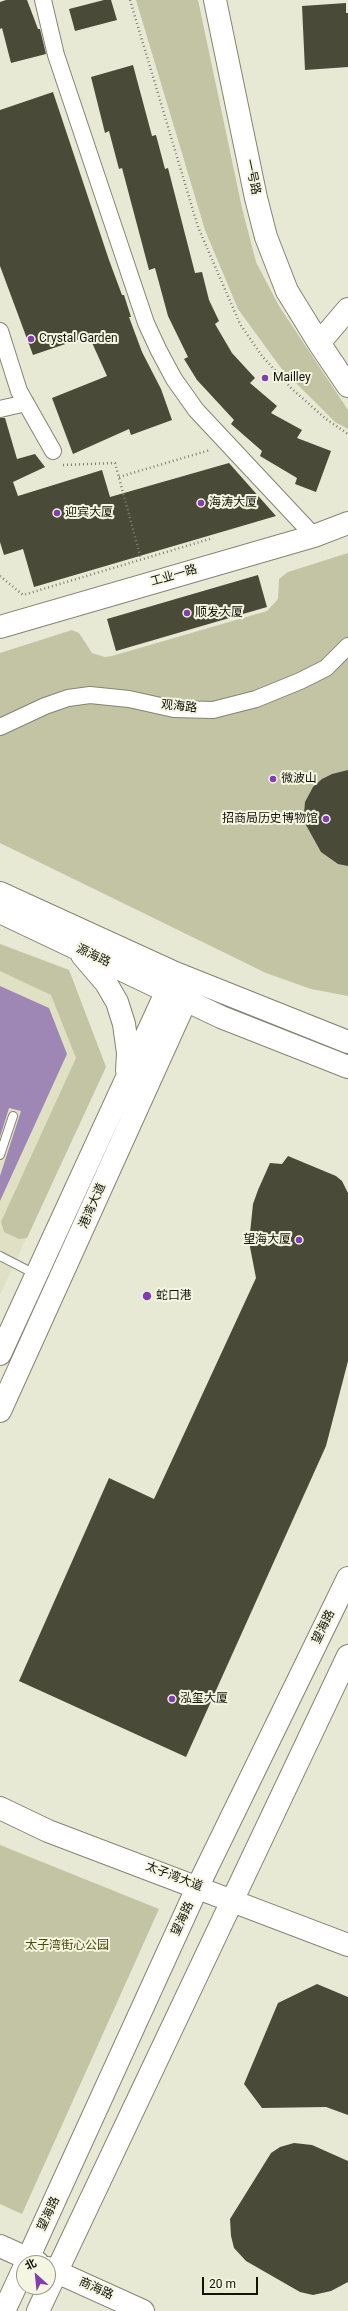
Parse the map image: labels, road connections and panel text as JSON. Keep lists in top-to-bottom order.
{
  "streets": {
    "main road": [
      "一号路",
      "工业一路",
      "源海路",
      "港湾大道",
      "望海路",
      "太子湾大道",
      "商海路"
    ],
    "street": ["观海路"]
  },
  "crossings": [
    ["源海路", "港湾大道"],
    ["望海路", "太子湾大道"]
  ],
  "parks": ["太子湾街心公园"],
  "places": [
    "Crystal Garden",
    "Mailley",
    "海涛大厦",
    "迎宾大厦",
    "顺发大厦",
    "微波山",
    "招商局历史博物馆",
    "望海大厦",
    "蛇口港",
    "泓玺大厦"
  ],
  "scale_bar": "20 m",
  "north": "top left"
}
